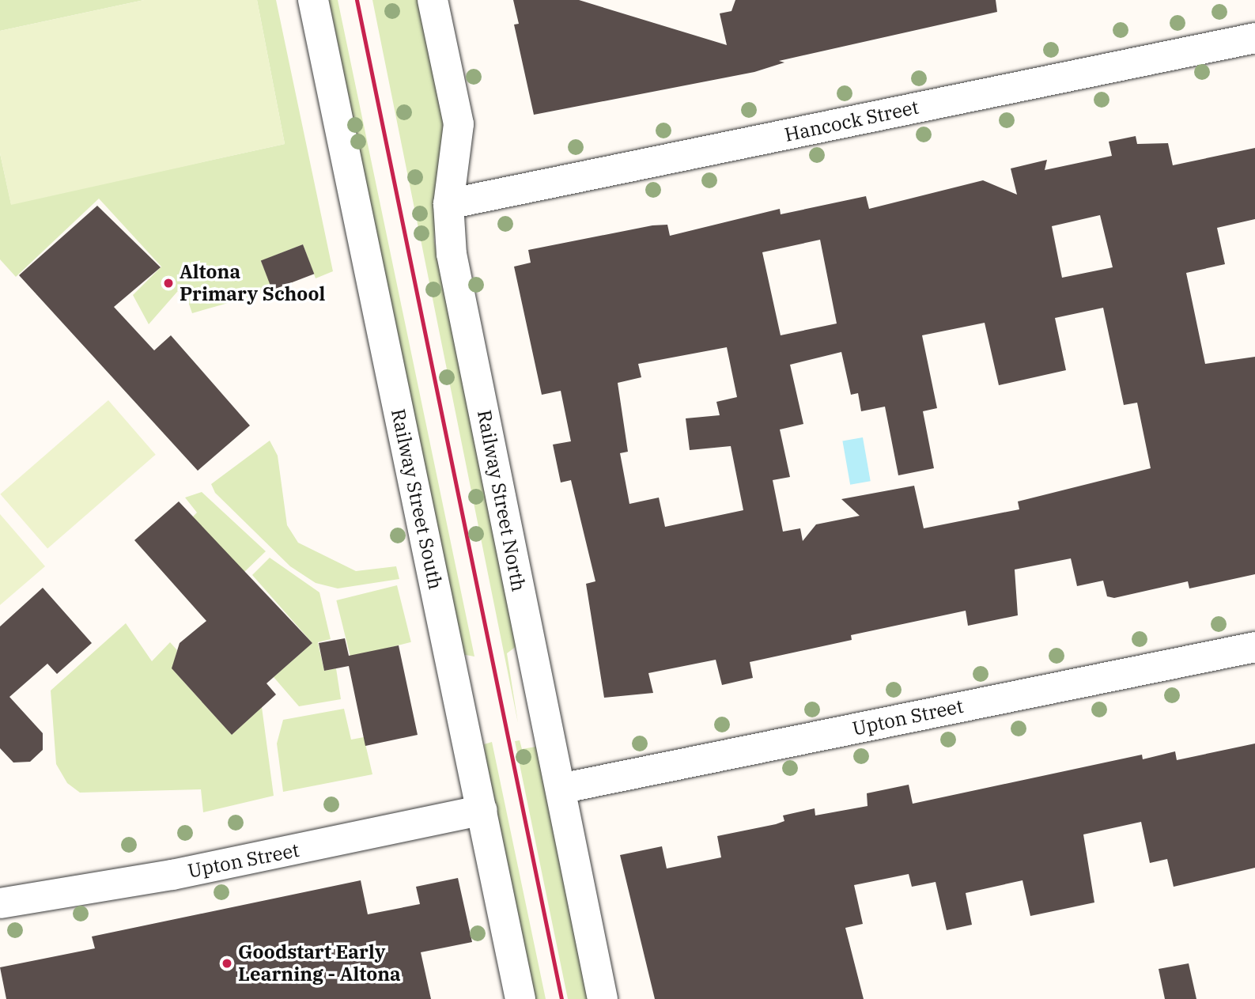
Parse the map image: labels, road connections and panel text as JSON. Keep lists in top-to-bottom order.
{
  "streets": {
    "street": [
      "Hancock Street",
      "Railway Street South",
      "Railway Street North",
      "Upton Street"
    ]
  },
  "crossings": [
    ["Hancock Street", "Railway Street North"],
    ["Railway Street South", "Upton Street"],
    ["Railway Street North", "Upton Street"]
  ],
  "places": ["Altona Primary School", "Goodstart Early Learning - Altona"]
}
